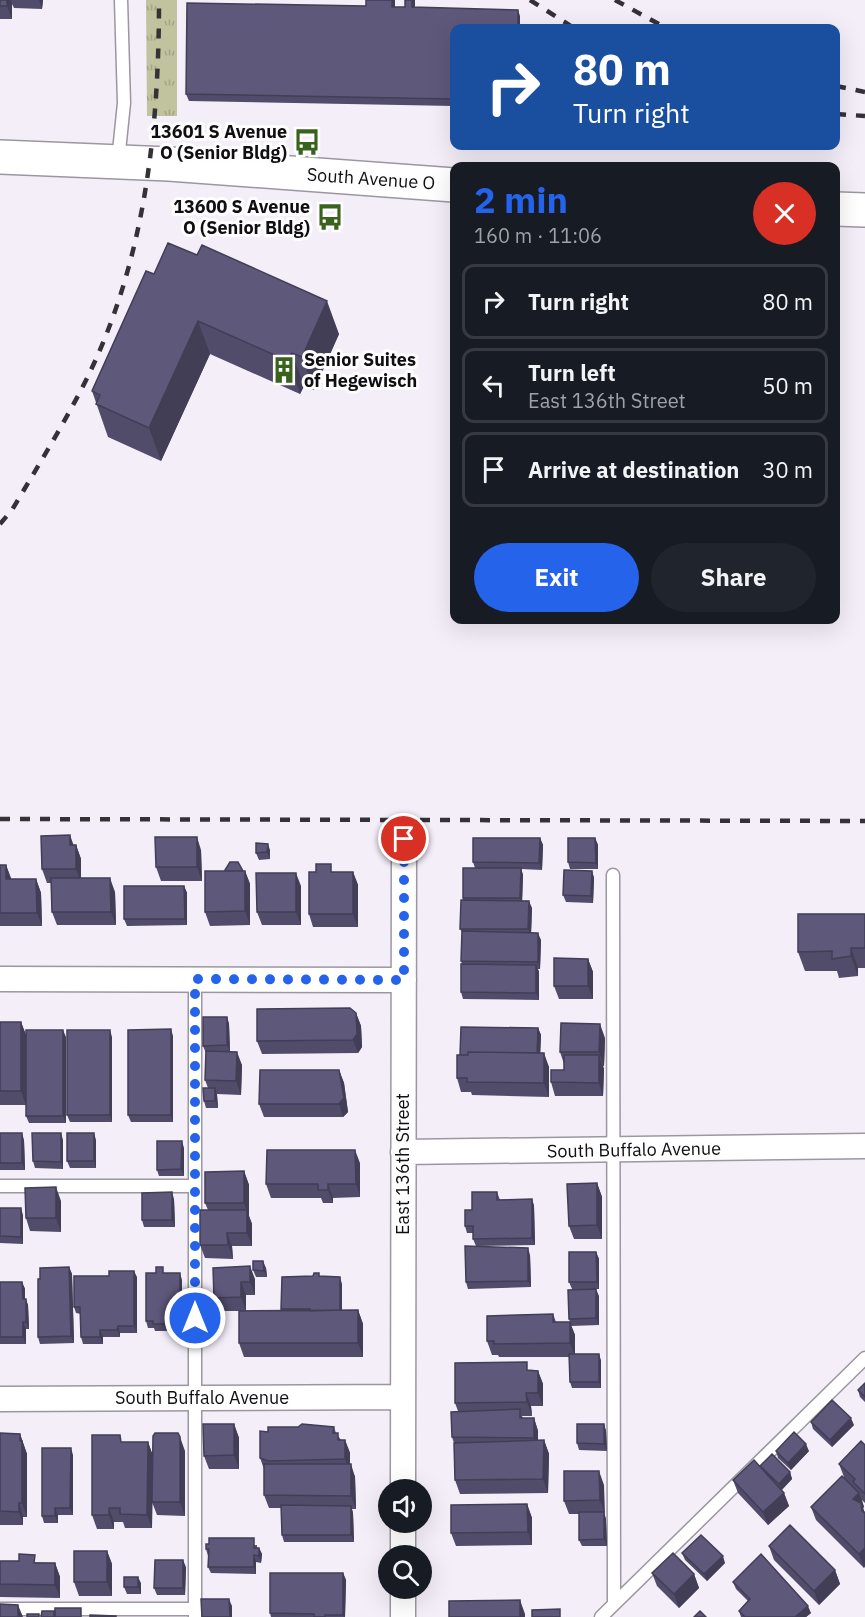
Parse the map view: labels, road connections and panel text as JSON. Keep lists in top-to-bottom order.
{
  "streets": {
    "main road": ["South Avenue O"],
    "street": ["South Buffalo Avenue", "East 136th Street"]
  },
  "crossings": [
    ["South Buffalo Avenue", "East 136th Street"]
  ],
  "places": {
    "bus stop": ["13601 S Avenue O (Senior Bldg)", "13600 S Avenue O (Senior Bldg)"],
    "building": ["Senior Suites of Hegewisch"]
  },
  "page": {
    "turn": ["80 m", "Turn right"],
    "heading": ["2 min", "160 m · 11:06"],
    "list": [
      {
        "name": "Turn right",
        "value": "80 m"
      },
      {
        "name": "Turn left",
        "note": "East 136th Street",
        "value": "50 m"
      },
      {
        "name": "Arrive at destination",
        "value": "30 m"
      }
    ],
    "buttons": ["Exit", "Share"]
  }
}
